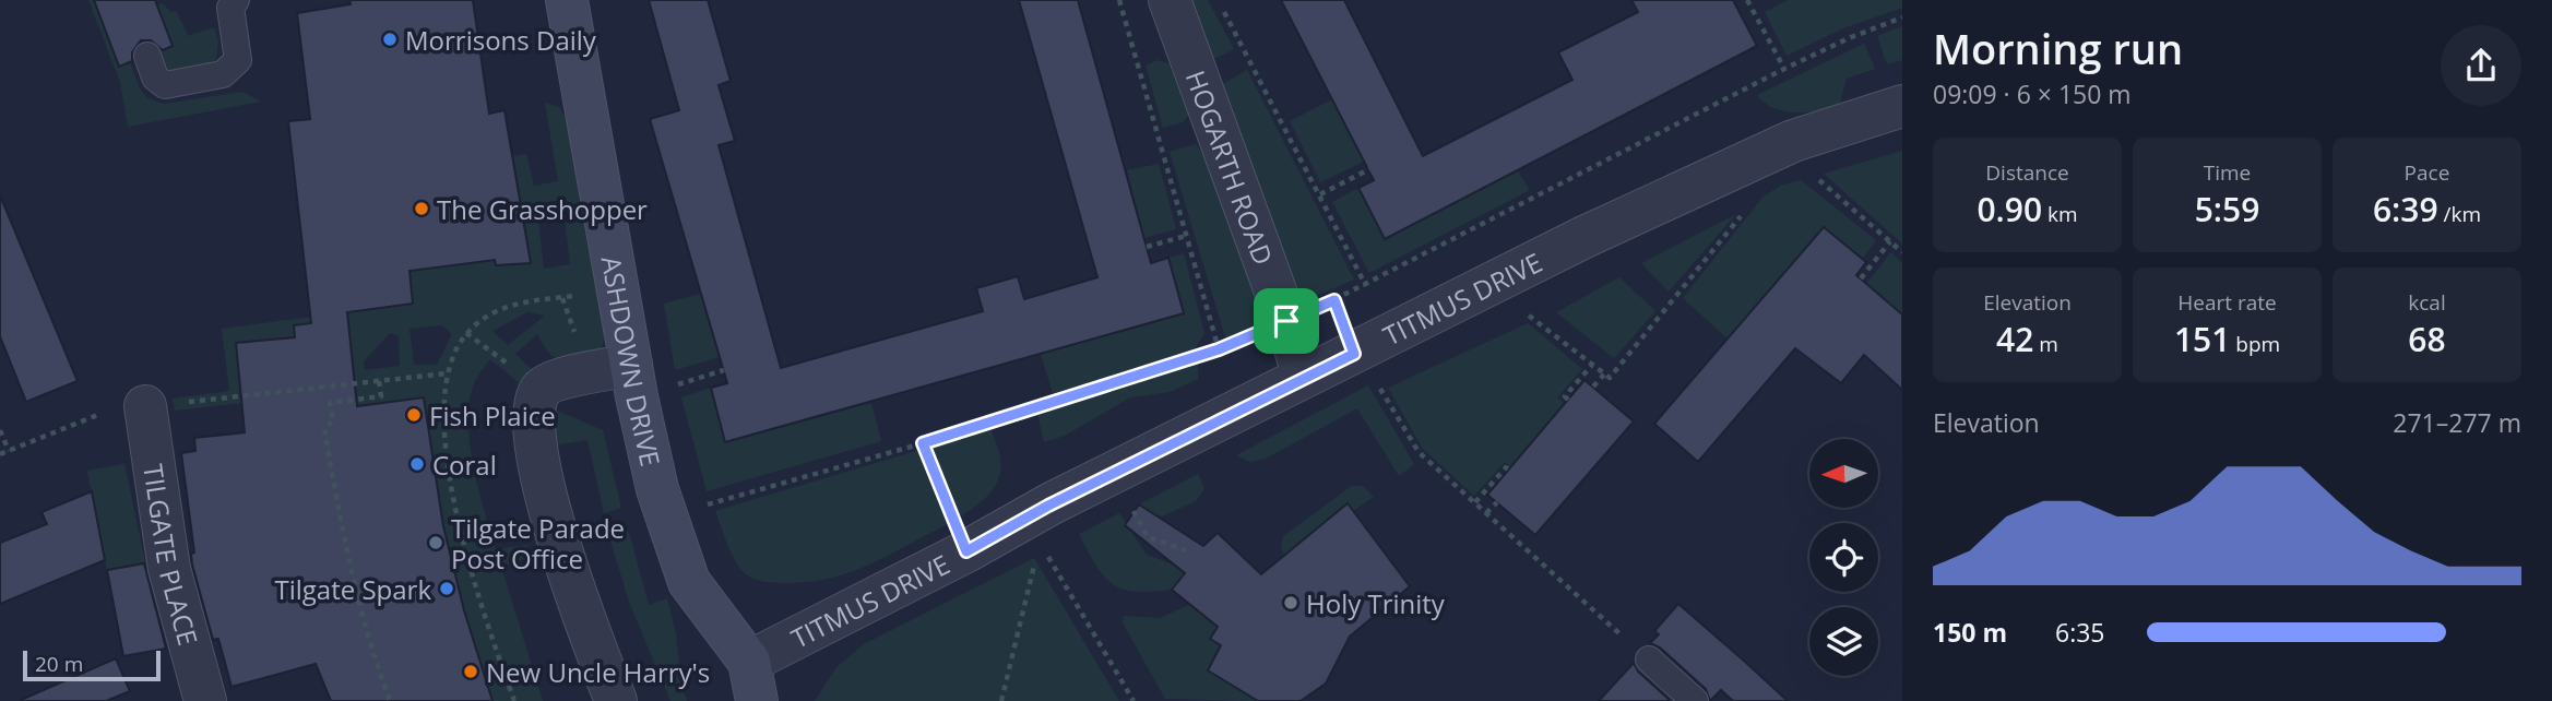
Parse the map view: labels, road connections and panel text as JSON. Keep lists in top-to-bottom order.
{
  "streets": {
    "street": [
      "HOGARTH ROAD",
      "TITMUS DRIVE",
      "ASHDOWN DRIVE",
      "TILGATE PLACE"
    ]
  },
  "crossings": [
    ["HOGARTH ROAD", "TITMUS DRIVE"],
    ["TITMUS DRIVE", "ASHDOWN DRIVE"]
  ],
  "places": [
    "Morrisons Daily",
    "The Grasshopper",
    "Fish Plaice",
    "Coral",
    "Tilgate Parade Post Office",
    "Tilgate Spark",
    "Holy Trinity",
    "New Uncle Harry's"
  ],
  "scale_bar": "20 m",
  "north": "left",
  "page": {
    "heading": ["Morning run", "09:09 · 6 × 150 m"],
    "stats": [
      ["Distance", "0.90 km"],
      ["Time", "5:59"],
      ["Pace", "6:39 /km"],
      ["Elevation", "42 m"],
      ["Heart rate", "151 bpm"],
      ["kcal", "68"]
    ],
    "chart": ["Elevation", "271–277 m"],
    "list": [
      {
        "name": "150 m",
        "note": "6:35"
      }
    ],
    "scale": "20 m"
  }
}
